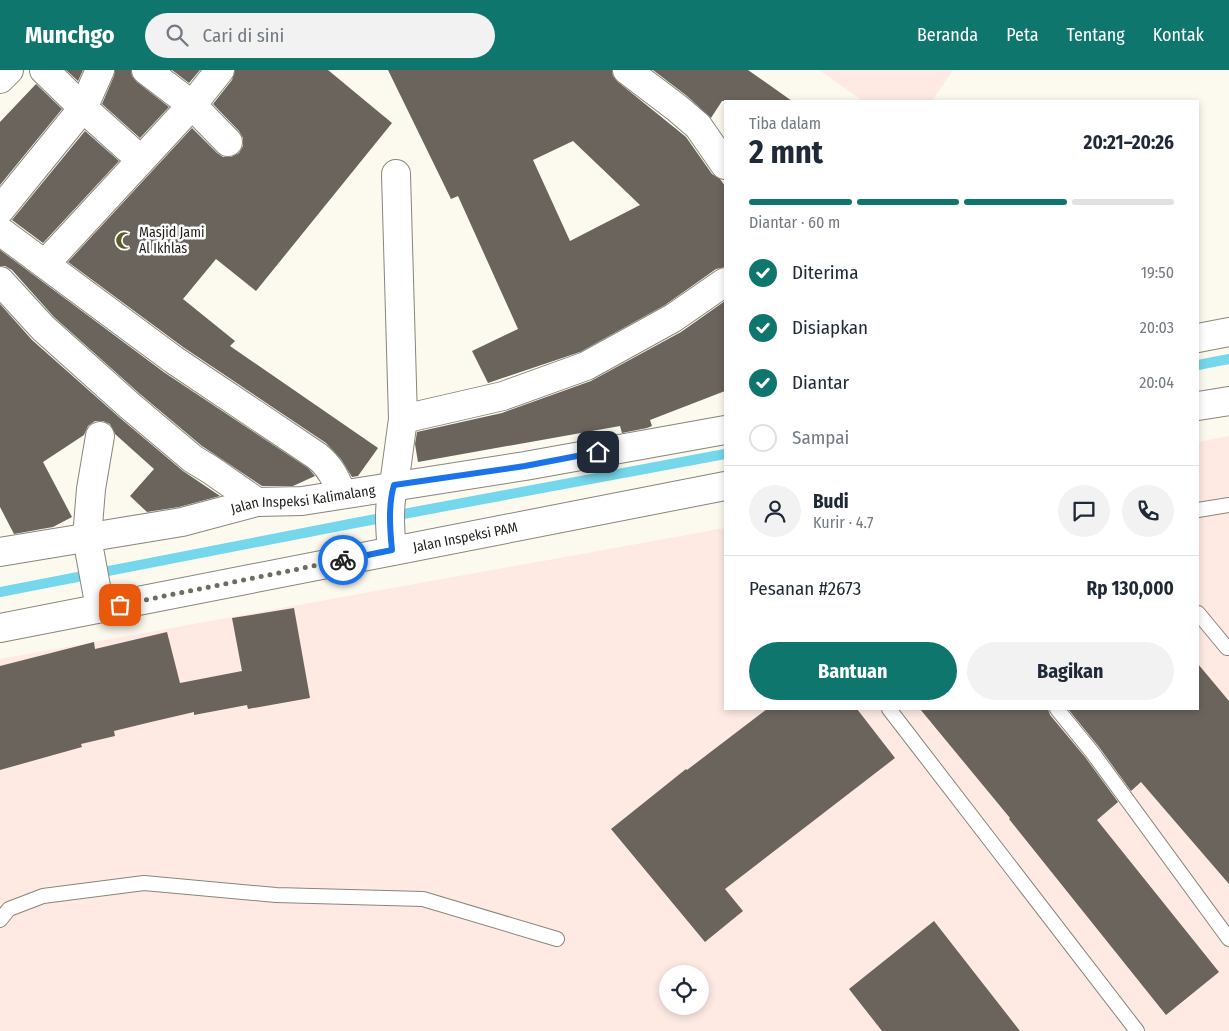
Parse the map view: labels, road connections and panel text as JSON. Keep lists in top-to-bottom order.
{
  "streets": {
    "street": ["Jalan Inspeksi Kalimalang", "Jalan Inspeksi PAM"]
  },
  "places": {
    "mosque": ["Masjid Jami Al Ikhlas"]
  },
  "page": {
    "header": "Munchgo",
    "search": "Cari di sini",
    "nav": [
      "Beranda",
      "Peta",
      "Tentang",
      "Kontak"
    ],
    "heading": ["2 mnt", "Tiba dalam", "20:21–20:26"],
    "panel": [
      "Budi",
      "Kurir · 4.7",
      "Pesanan #2673",
      "Rp 130,000"
    ],
    "bar": "Diantar · 60 m",
    "list": [
      ["Diterima", "19:50"],
      ["Disiapkan", "20:03"],
      ["Diantar", "20:04"],
      "Sampai"
    ],
    "buttons": ["Bantuan", "Bagikan"]
  }
}
